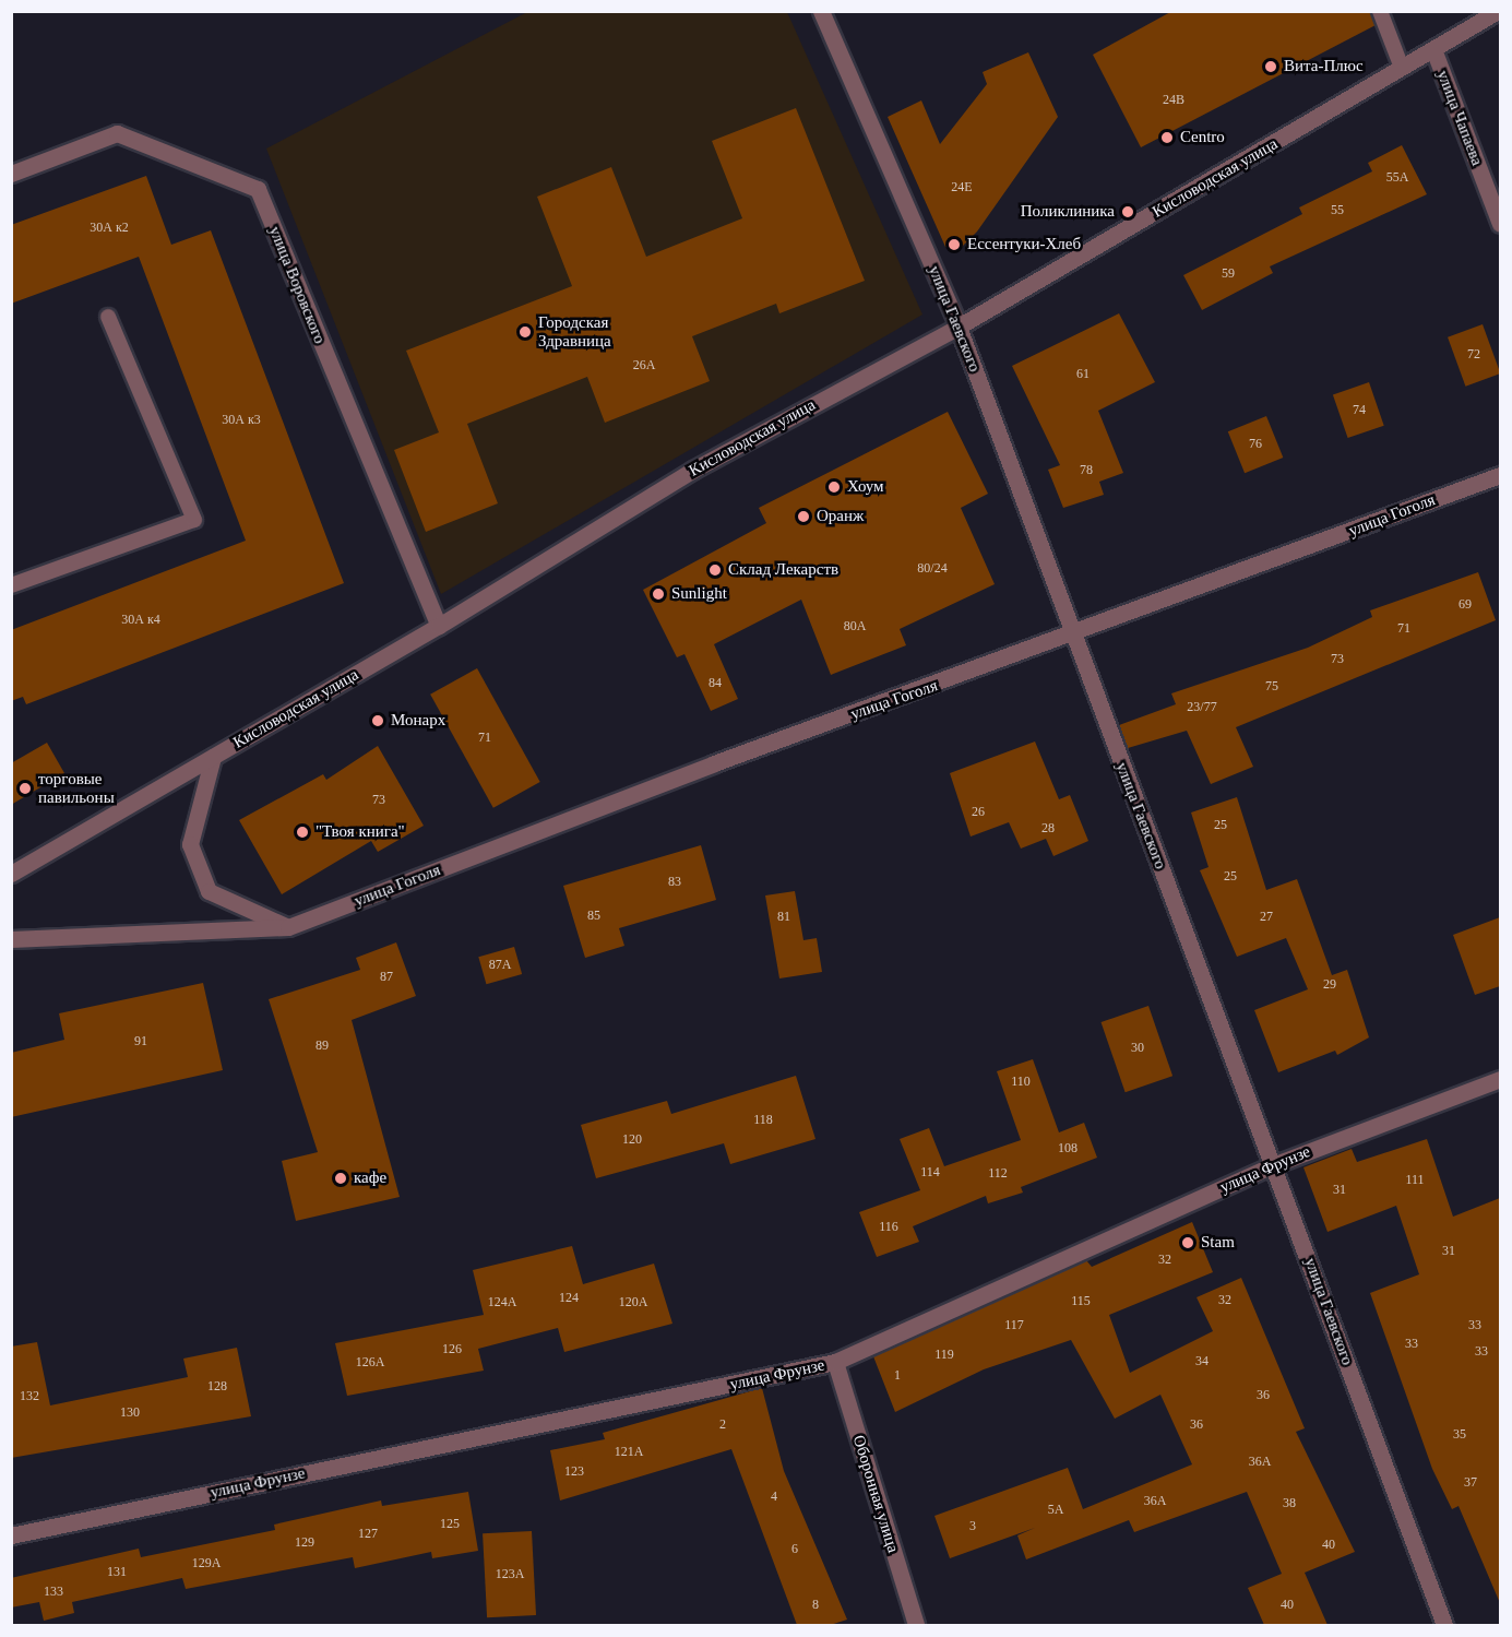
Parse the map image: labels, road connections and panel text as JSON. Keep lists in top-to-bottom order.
{
  "streets": {
    "street": [
      "улица Чапаева",
      "Кисловодская улица",
      "улица Воровского",
      "улица Гаевского",
      "улица Гоголя",
      "улица Фрунзе",
      "Оборонная улица"
    ]
  },
  "crossings": [
    ["улица Чапаева", "Кисловодская улица"],
    ["Кисловодская улица", "улица Воровского"],
    ["Кисловодская улица", "улица Гаевского"],
    ["улица Гаевского", "улица Гоголя"],
    ["улица Гаевского", "улица Фрунзе"],
    ["улица Фрунзе", "Оборонная улица"]
  ],
  "places": [
    "Вита-Плюс",
    "Centro",
    "Поликлиника",
    "Ессентуки-Хлеб",
    "Городская Здравница",
    "Хоум",
    "Оранж",
    "Склад Лекарств",
    "Sunlight",
    "Монарх",
    "торговые павильоны",
    "\"Твоя книга\"",
    "кафе",
    "Stam"
  ],
  "house_numbers": [
    "24В",
    "55А",
    "24Е",
    "55",
    "30А к2",
    "59",
    "72",
    "26А",
    "61",
    "74",
    "30А к3",
    "76",
    "78",
    "80/24",
    "69",
    "30А к4",
    "80А",
    "71",
    "73",
    "84",
    "75",
    "23/77",
    "71",
    "73",
    "26",
    "25",
    "28",
    "25",
    "83",
    "85",
    "81",
    "27",
    "87А",
    "87",
    "29",
    "91",
    "89",
    "30",
    "110",
    "118",
    "120",
    "108",
    "114",
    "112",
    "111",
    "31",
    "116",
    "31",
    "32",
    "124",
    "32",
    "115",
    "124А",
    "120А",
    "117",
    "33",
    "33",
    "126",
    "33",
    "119",
    "34",
    "126А",
    "1",
    "128",
    "36",
    "132",
    "130",
    "2",
    "36",
    "35",
    "121А",
    "36А",
    "123",
    "37",
    "4",
    "36А",
    "38",
    "5А",
    "125",
    "3",
    "127",
    "129",
    "40",
    "6",
    "129А",
    "131",
    "123А",
    "133",
    "8",
    "40"
  ]
}
